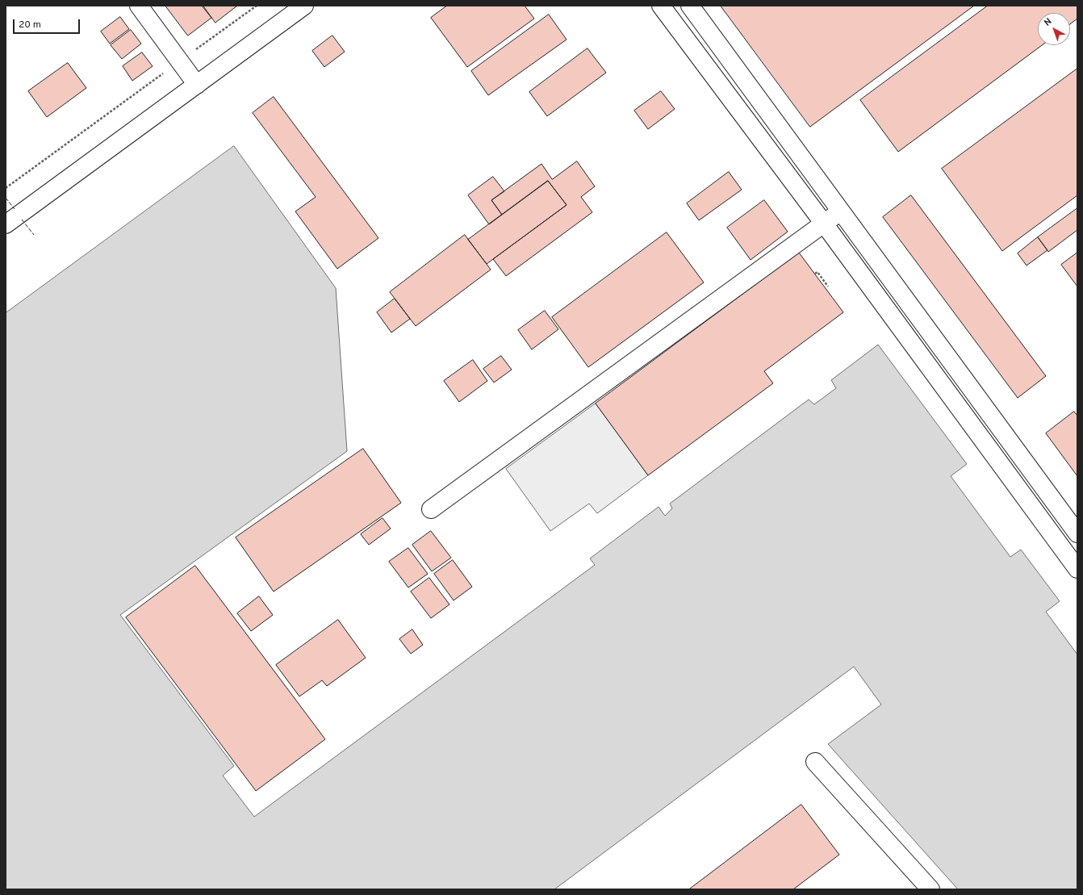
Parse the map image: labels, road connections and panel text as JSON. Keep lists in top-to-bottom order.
{
  "scale_bar": "20 m",
  "north": "top left"
}
